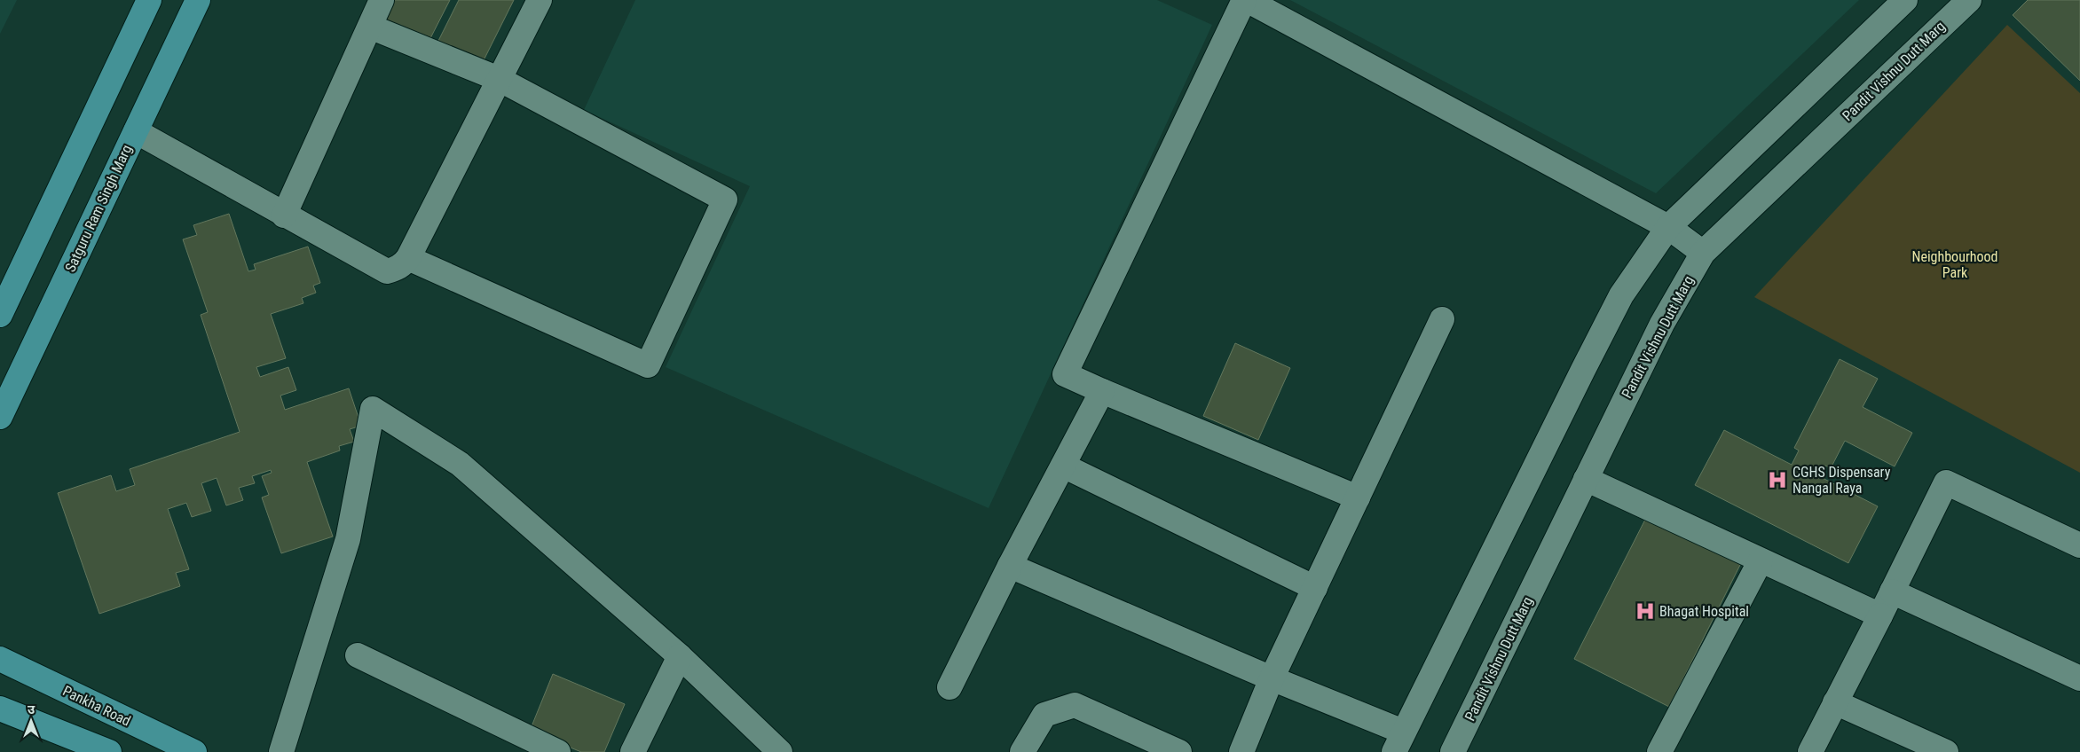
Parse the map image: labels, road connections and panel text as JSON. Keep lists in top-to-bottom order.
{
  "streets": {
    "main road": ["Satguru Ram Singh Marg", "Pankha Road"],
    "street": ["Pandit Vishnu Dutt Marg"]
  },
  "parks": ["Neighbourhood Park"],
  "places": {
    "hospital": ["CGHS Dispensary Nangal Raya", "Bhagat Hospital"]
  },
  "north": "top"
}
